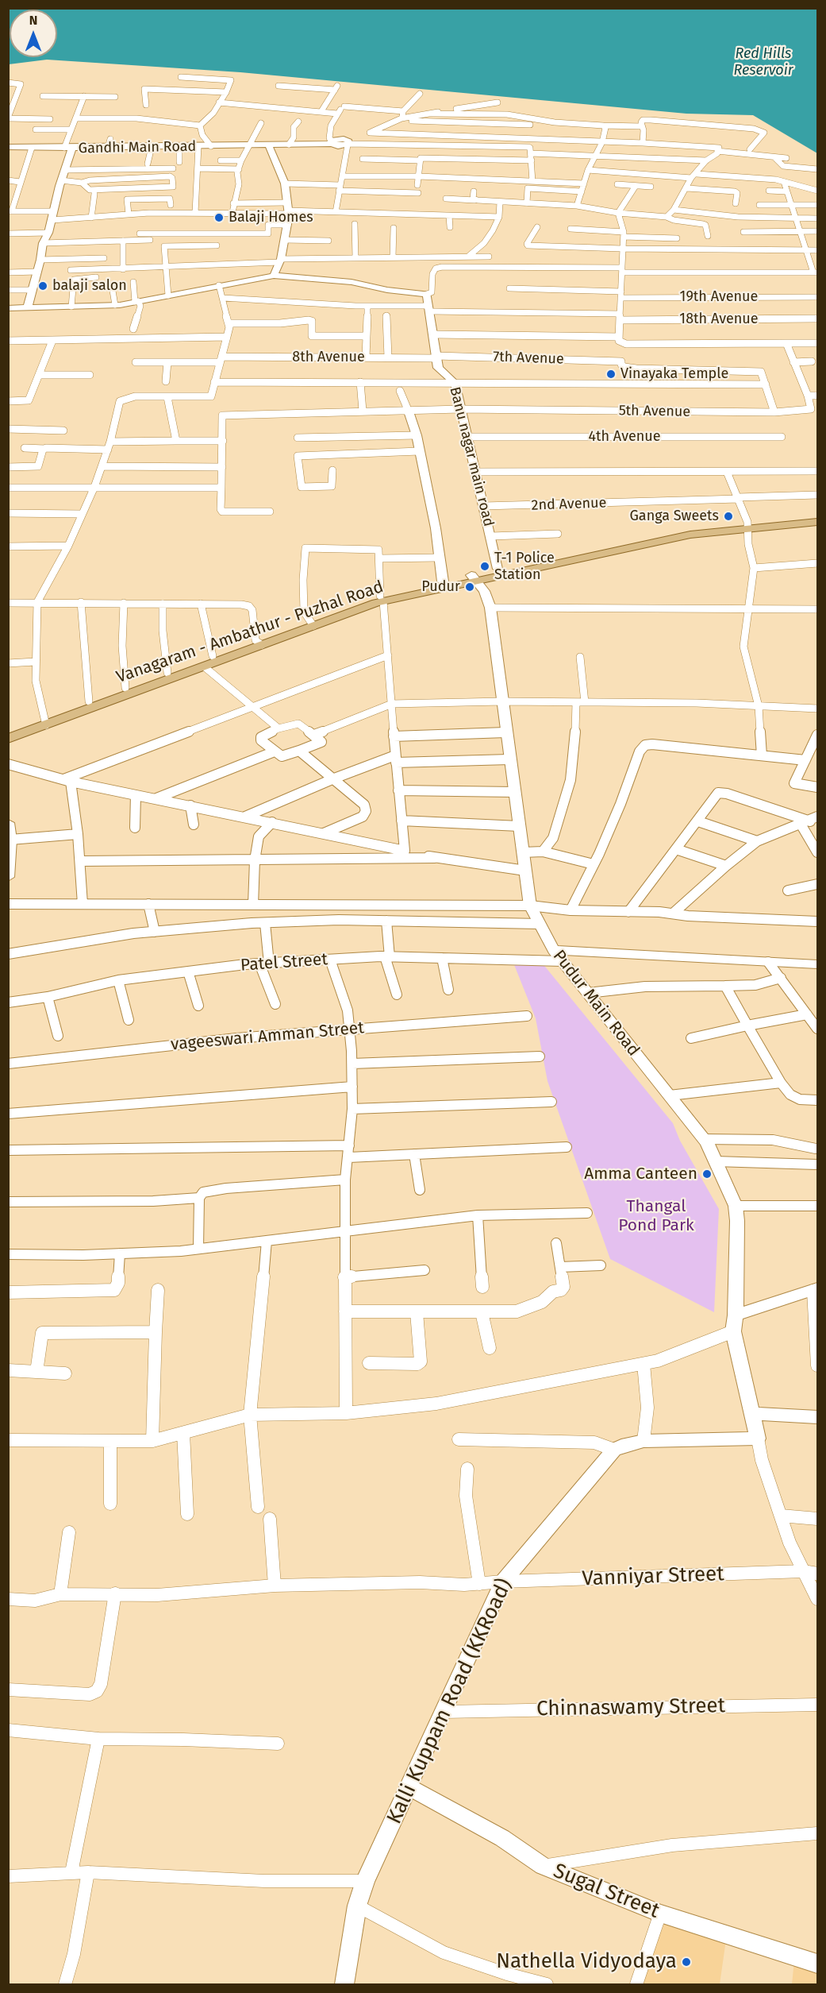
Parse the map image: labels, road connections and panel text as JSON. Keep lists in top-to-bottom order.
{
  "streets": {
    "main road": ["Vanagaram - Ambathur - Puzhal Road"],
    "street": [
      "Gandhi Main Road",
      "19th Avenue",
      "18th Avenue",
      "8th Avenue",
      "7th Avenue",
      "5th Avenue",
      "4th Avenue",
      "Banu nagar main road",
      "2nd Avenue",
      "Patel Street",
      "Pudur Main Road",
      "vageeswari Amman Street",
      "Vanniyar Street",
      "Kalli Kuppam Road (KKRoad)",
      "Chinnaswamy Street",
      "Sugal Street"
    ]
  },
  "crossings": [
    ["18th Avenue", "Banu nagar main road"],
    ["8th Avenue", "7th Avenue"],
    ["8th Avenue", "Banu nagar main road"],
    ["7th Avenue", "Banu nagar main road"],
    ["5th Avenue", "Banu nagar main road"],
    ["4th Avenue", "Banu nagar main road"],
    ["Banu nagar main road", "2nd Avenue"],
    ["Vanagaram - Ambathur - Puzhal Road", "Pudur Main Road"],
    ["Patel Street", "Pudur Main Road"],
    ["Vanniyar Street", "Kalli Kuppam Road (KKRoad)"],
    ["Kalli Kuppam Road (KKRoad)", "Chinnaswamy Street"],
    ["Kalli Kuppam Road (KKRoad)", "Sugal Street"]
  ],
  "water": ["Red Hills Reservoir"],
  "parks": ["Thangal Pond Park"],
  "places": [
    "Balaji Homes",
    "balaji salon",
    "Vinayaka Temple",
    "Ganga Sweets",
    "T-1 Police Station",
    "Pudur",
    "Amma Canteen",
    "Nathella Vidyodaya"
  ],
  "north": "top"
}
